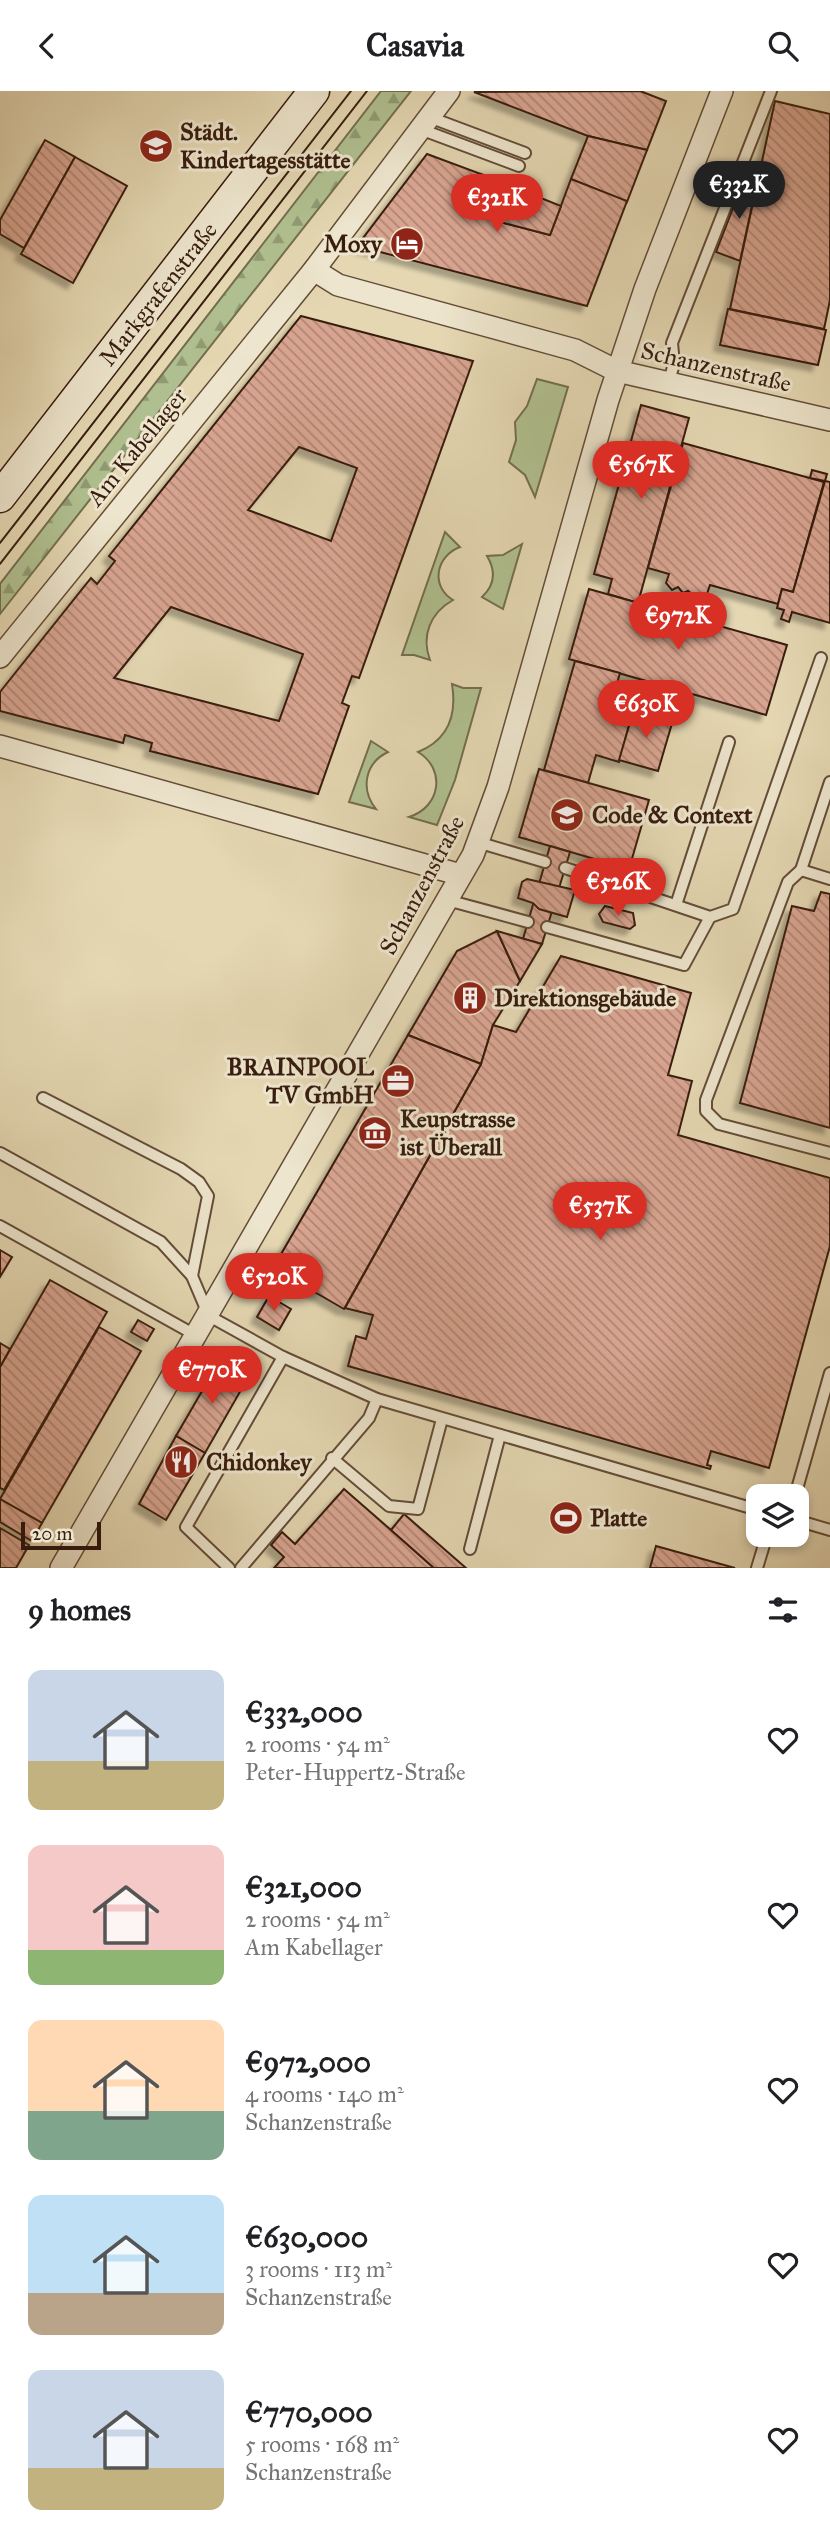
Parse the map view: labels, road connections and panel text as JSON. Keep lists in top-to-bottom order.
{
  "streets": {
    "main road": ["Markgrafenstraße"],
    "street": ["Schanzenstraße", "Am Kabellager"]
  },
  "places": {
    "school or university": ["Städt. Kindertagesstätte", "Code & Context"],
    "hotel": ["Moxy"],
    "building": ["Direktionsgebäude"],
    "office": ["BRAINPOOL TV GmbH"],
    "museum": ["Keupstrasse ist Überall"],
    "restaurant": ["Chidonkey"],
    "sports": ["Platte"]
  },
  "scale_bar": "20 m",
  "page": {
    "header": "Casavia",
    "price": [
      "€332K",
      "€321K",
      "€567K",
      "€972K",
      "€630K",
      "€526K",
      "€537K",
      "€520K",
      "€770K"
    ],
    "scale": "20 m",
    "heading": "9 homes",
    "list": [
      {
        "name": "€332,000",
        "note": "2 rooms · 54 m² · Peter-Huppertz-Straße"
      },
      {
        "name": "€321,000",
        "note": "2 rooms · 54 m² · Am Kabellager"
      },
      {
        "name": "€972,000",
        "note": "4 rooms · 140 m² · Schanzenstraße"
      },
      {
        "name": "€630,000",
        "note": "3 rooms · 113 m² · Schanzenstraße"
      },
      {
        "name": "€770,000",
        "note": "5 rooms · 168 m² · Schanzenstraße"
      }
    ]
  }
}
